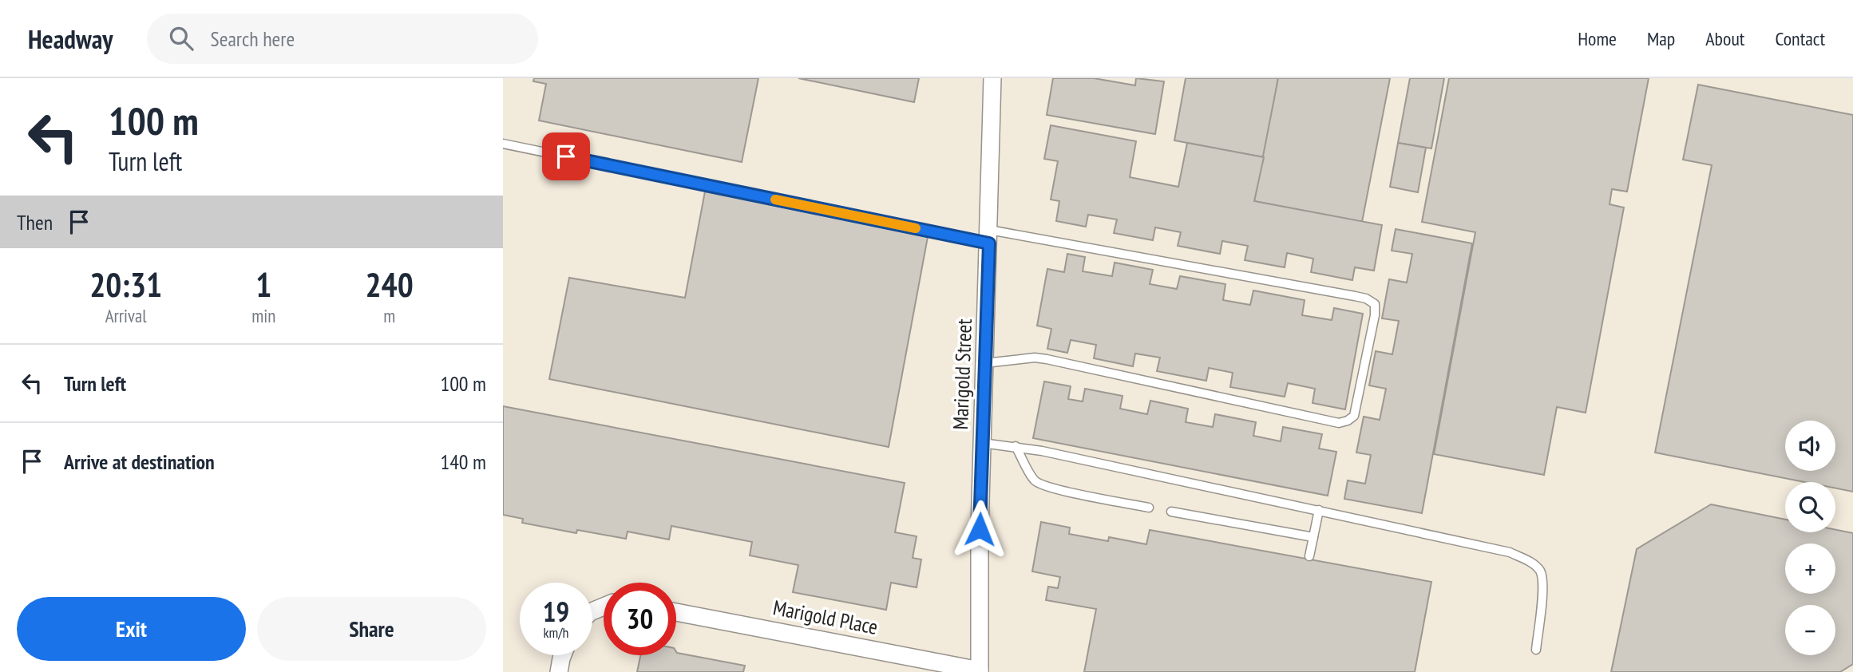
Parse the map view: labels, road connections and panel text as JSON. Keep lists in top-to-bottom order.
{
  "streets": {
    "street": ["Marigold Street", "Marigold Place"]
  },
  "crossings": [
    ["Marigold Street", "Marigold Place"]
  ],
  "page": {
    "header": "Headway",
    "search": "Search here",
    "nav": [
      "Home",
      "Map",
      "About",
      "Contact"
    ],
    "turn": ["100 m", "Turn left"],
    "then": "Then",
    "eta": [
      "20:31",
      "Arrival",
      "1",
      "min",
      "240",
      "m"
    ],
    "list": [
      {
        "name": "Turn left",
        "value": "100 m"
      },
      {
        "name": "Arrive at destination",
        "value": "140 m"
      }
    ],
    "map_buttons": ["+", "−"],
    "speed": "19 km/h",
    "limit": "30",
    "buttons": ["Exit", "Share"]
  }
}
